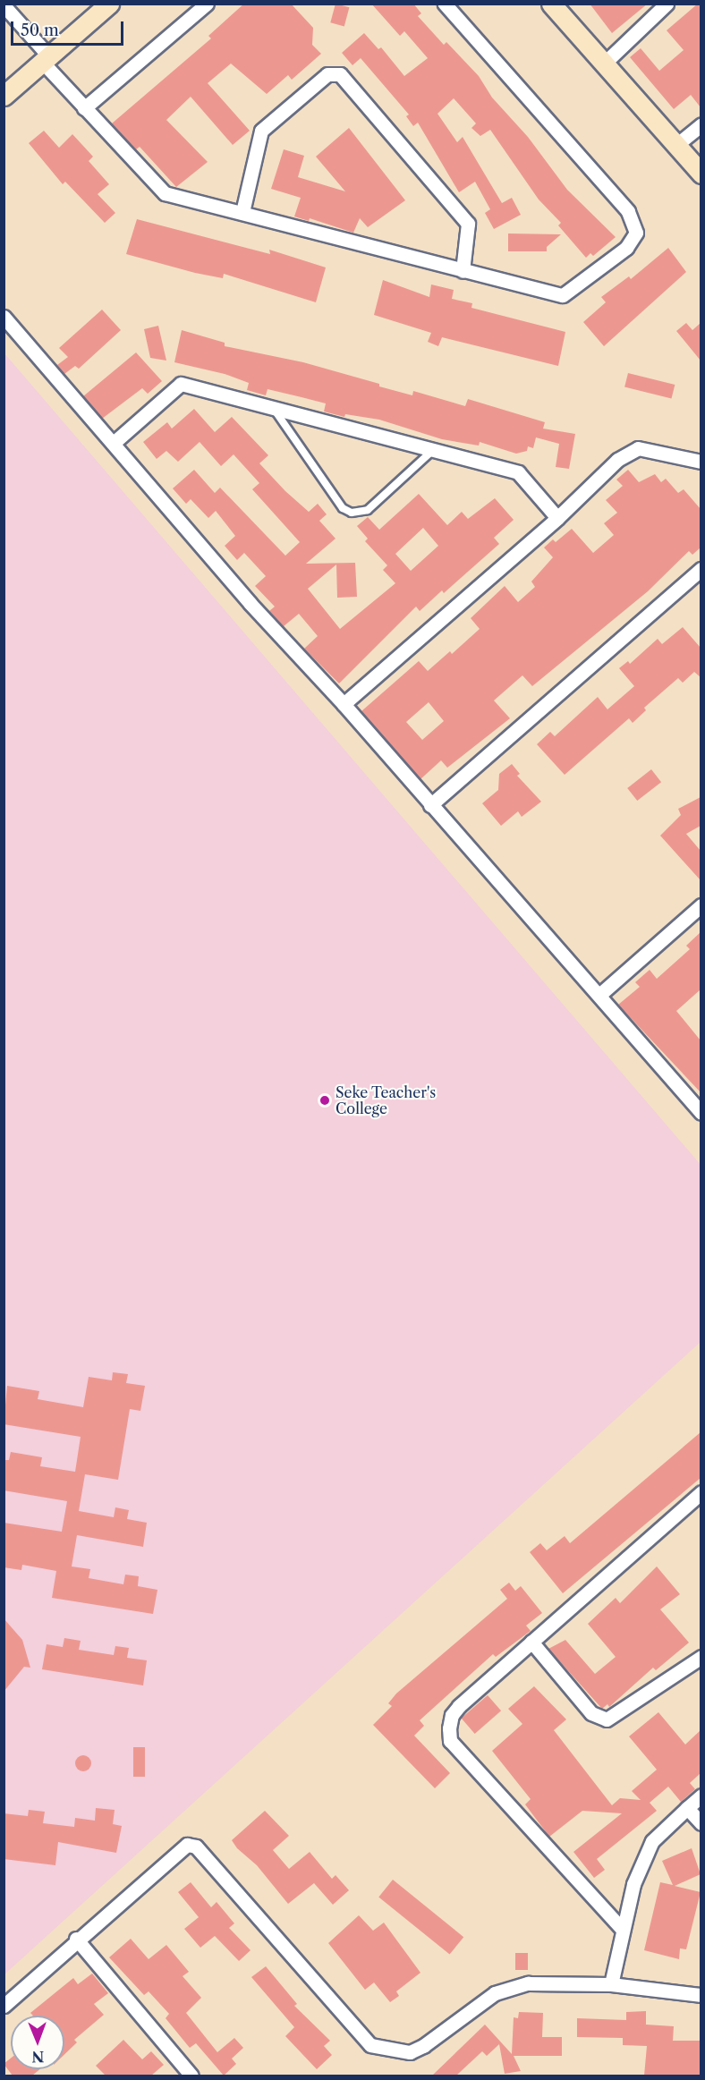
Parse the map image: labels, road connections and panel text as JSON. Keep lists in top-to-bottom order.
{
  "places": ["Seke Teacher's College"],
  "scale_bar": "50 m",
  "north": "bottom"
}
